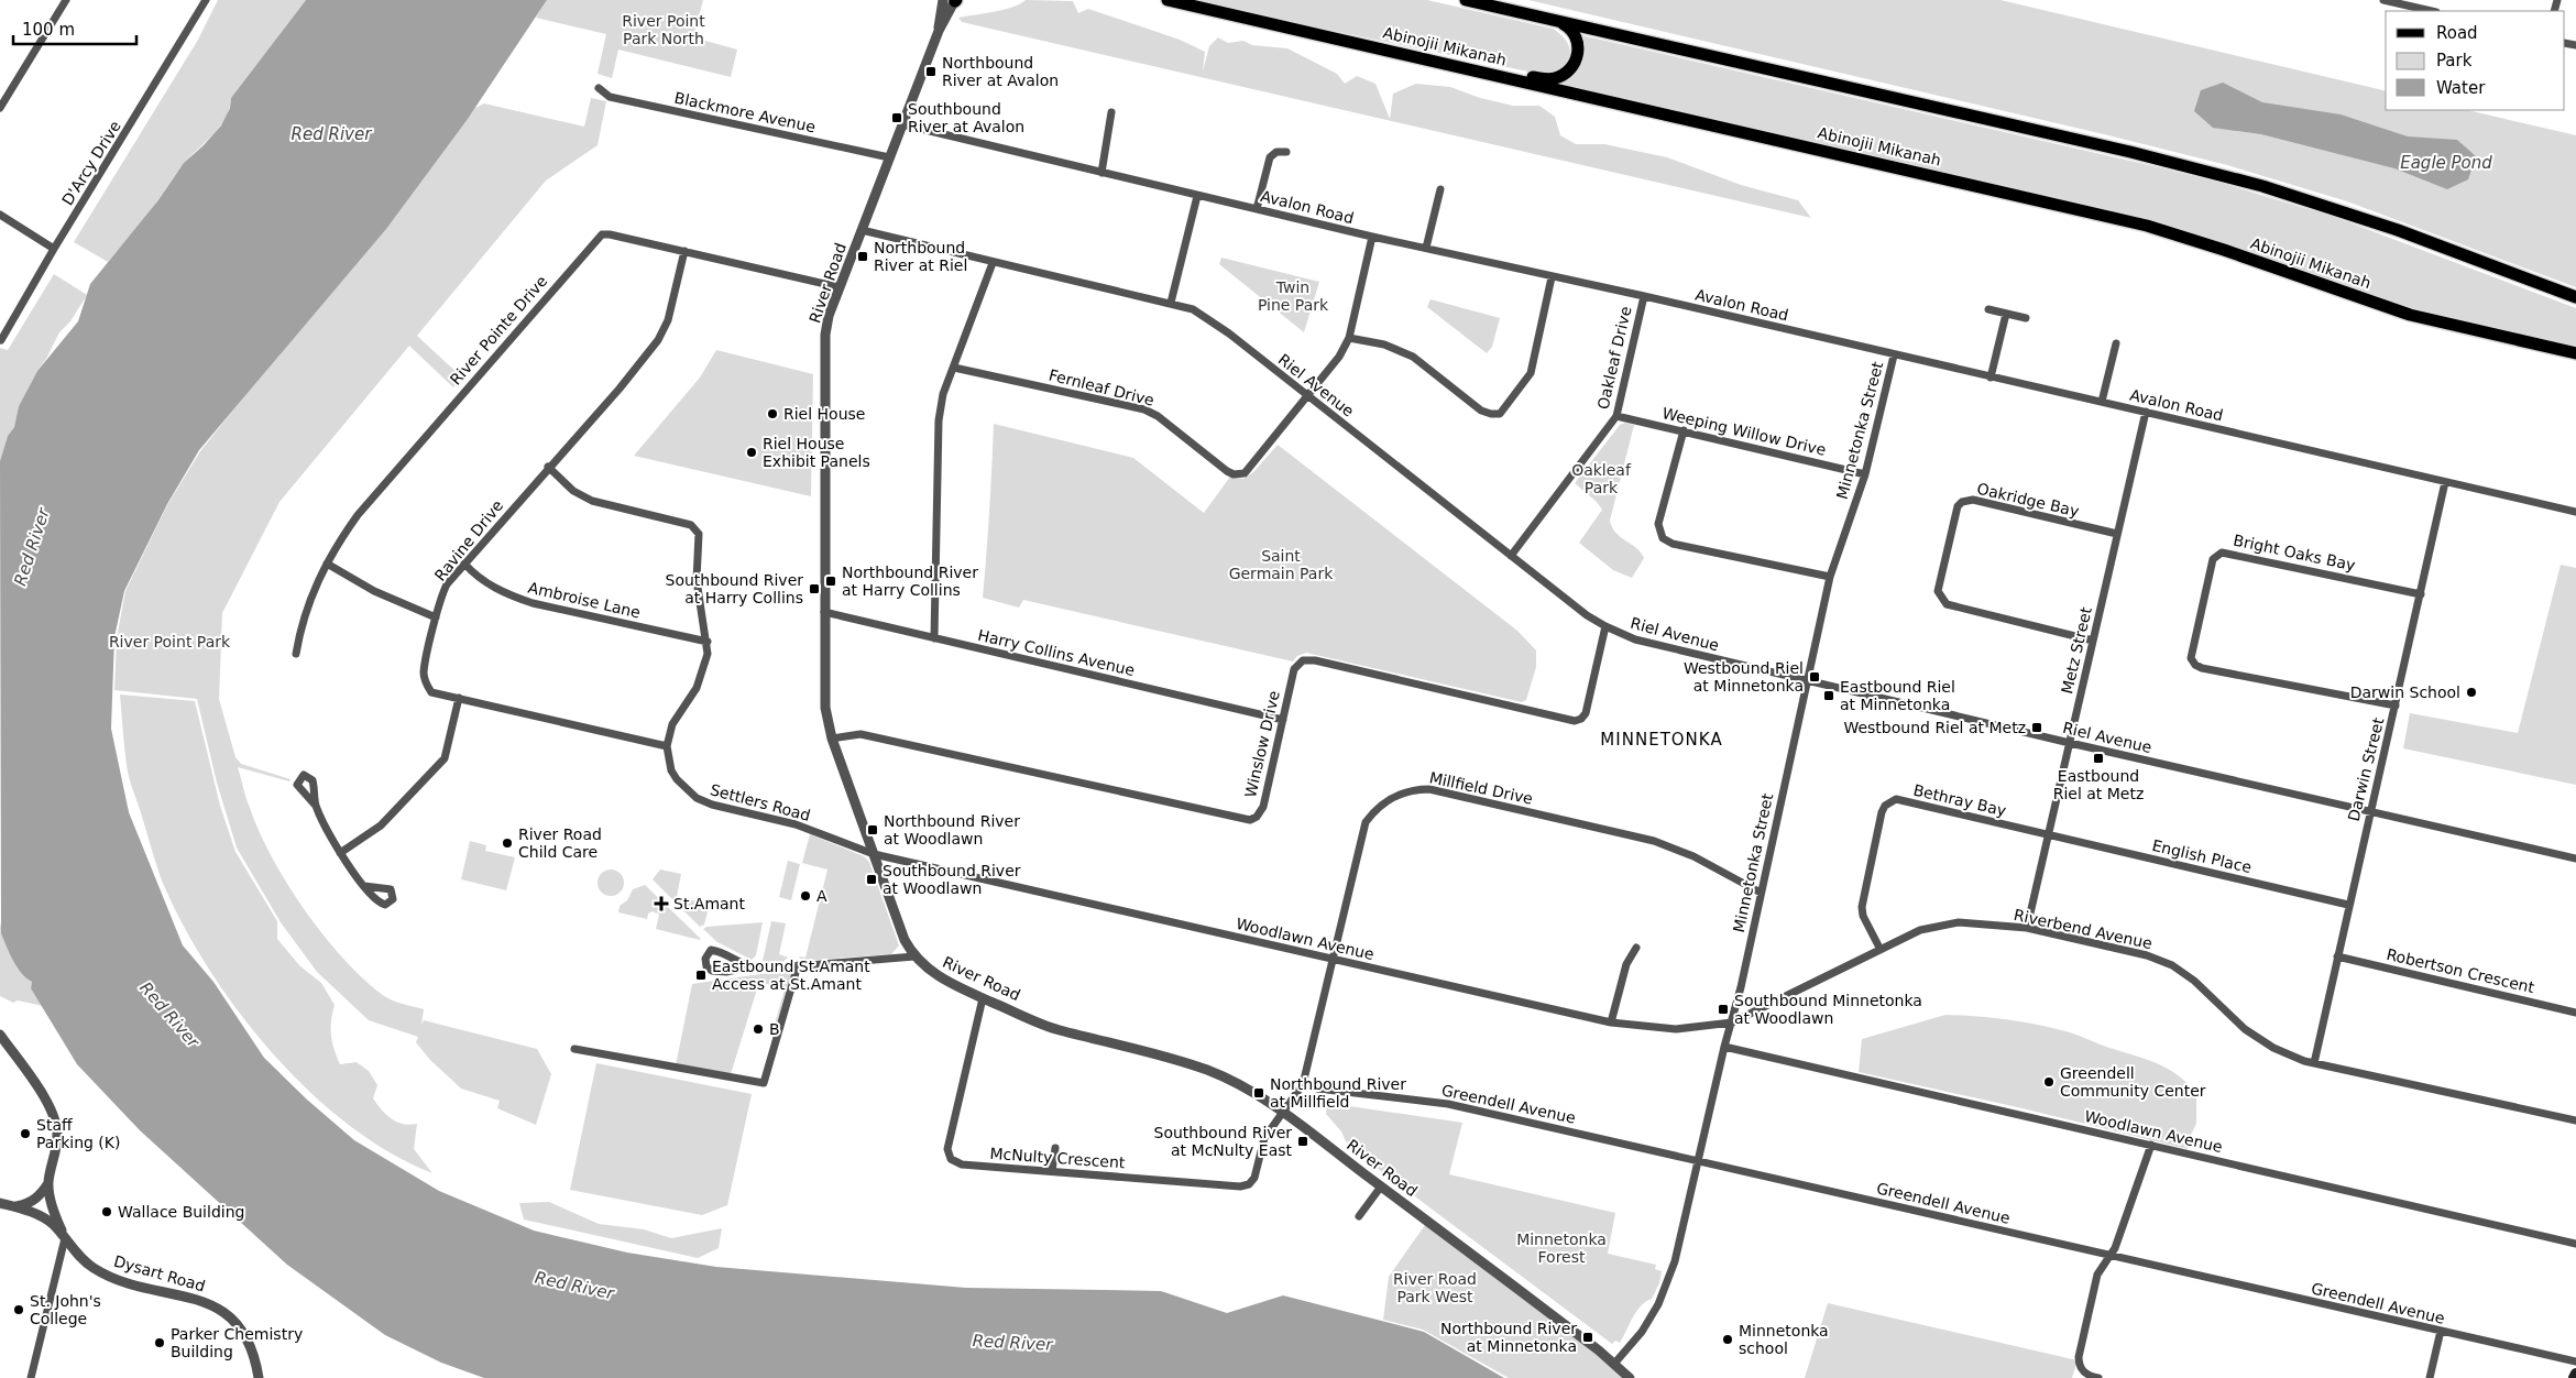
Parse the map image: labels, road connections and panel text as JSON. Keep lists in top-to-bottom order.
{
  "streets": {
    "main road": ["Abinojii Mikanah"],
    "street": [
      "Blackmore Avenue",
      "D'Arcy Drive",
      "Avalon Road",
      "River Road",
      "River Pointe Drive",
      "Oakleaf Drive",
      "Riel Avenue",
      "Fernleaf Drive",
      "Minnetonka Street",
      "Weeping Willow Drive",
      "Oakridge Bay",
      "Ravine Drive",
      "Bright Oaks Bay",
      "Ambroise Lane",
      "Metz Street",
      "Harry Collins Avenue",
      "Winslow Drive",
      "Darwin Street",
      "Millfield Drive",
      "Bethray Bay",
      "Settlers Road",
      "English Place",
      "Riverbend Avenue",
      "Woodlawn Avenue",
      "Robertson Crescent",
      "Greendell Avenue",
      "McNulty Crescent",
      "Dysart Road"
    ]
  },
  "crossings": [
    ["Blackmore Avenue", "River Road"],
    ["Avalon Road", "River Road"],
    ["Avalon Road", "Oakleaf Drive"],
    ["Avalon Road", "Fernleaf Drive"],
    ["Avalon Road", "Minnetonka Street"],
    ["Avalon Road", "Metz Street"],
    ["Avalon Road", "Darwin Street"],
    ["River Road", "River Pointe Drive"],
    ["River Road", "Riel Avenue"],
    ["River Road", "Minnetonka Street"],
    ["River Road", "Harry Collins Avenue"],
    ["River Road", "Winslow Drive"],
    ["River Road", "Millfield Drive"],
    ["River Road", "Settlers Road"],
    ["River Road", "Woodlawn Avenue"],
    ["River Road", "McNulty Crescent"],
    ["River Pointe Drive", "Ravine Drive"],
    ["Oakleaf Drive", "Riel Avenue"],
    ["Oakleaf Drive", "Weeping Willow Drive"],
    ["Riel Avenue", "Fernleaf Drive"],
    ["Riel Avenue", "Minnetonka Street"],
    ["Riel Avenue", "Metz Street"],
    ["Riel Avenue", "Winslow Drive"],
    ["Riel Avenue", "Darwin Street"],
    ["Minnetonka Street", "Weeping Willow Drive"],
    ["Minnetonka Street", "Millfield Drive"],
    ["Minnetonka Street", "Riverbend Avenue"],
    ["Minnetonka Street", "Woodlawn Avenue"],
    ["Minnetonka Street", "Greendell Avenue"],
    ["Oakridge Bay", "Metz Street"],
    ["Ravine Drive", "Ambroise Lane"],
    ["Ravine Drive", "Settlers Road"],
    ["Bright Oaks Bay", "Darwin Street"],
    ["Ambroise Lane", "Settlers Road"],
    ["Metz Street", "Bethray Bay"],
    ["Metz Street", "English Place"],
    ["Metz Street", "Riverbend Avenue"],
    ["Harry Collins Avenue", "Winslow Drive"],
    ["Darwin Street", "English Place"],
    ["Darwin Street", "Riverbend Avenue"],
    ["Darwin Street", "Robertson Crescent"],
    ["Millfield Drive", "Woodlawn Avenue"],
    ["Millfield Drive", "Greendell Avenue"],
    ["Millfield Drive", "McNulty Crescent"],
    ["Bethray Bay", "English Place"],
    ["Bethray Bay", "Riverbend Avenue"],
    ["Settlers Road", "Woodlawn Avenue"],
    ["Riverbend Avenue", "Woodlawn Avenue"]
  ],
  "districts": ["MINNETONKA"],
  "water": ["Red River", "Eagle Pond"],
  "parks": [
    "River Point Park North",
    "Twin Pine Park",
    "Oakleaf Park",
    "Saint Germain Park",
    "River Point Park",
    "Minnetonka Forest",
    "River Road Park West"
  ],
  "places": {
    "transit": [
      "Northbound River at Avalon",
      "Southbound River at Avalon",
      "Northbound River at Riel",
      "Northbound River at Harry Collins",
      "Southbound River at Harry Collins",
      "Westbound Riel at Minnetonka",
      "Eastbound Riel at Minnetonka",
      "Westbound Riel at Metz",
      "Eastbound Riel at Metz",
      "Northbound River at Woodlawn",
      "Southbound River at Woodlawn",
      "Eastbound St.Amant Access at St.Amant",
      "Southbound Minnetonka at Woodlawn",
      "Northbound River at Millfield",
      "Southbound River at McNulty East",
      "Northbound River at Minnetonka"
    ],
    "other": [
      "Riel House",
      "Riel House Exhibit Panels",
      "Darwin School",
      "River Road Child Care",
      "A",
      "B",
      "Greendell Community Center",
      "Staff Parking (K)",
      "Wallace Building",
      "St. John's College",
      "Minnetonka school",
      "Parker Chemistry Building"
    ],
    "health": ["St.Amant"]
  },
  "legend": ["Road", "Park", "Water"],
  "scale_bar": "100 m"
}
